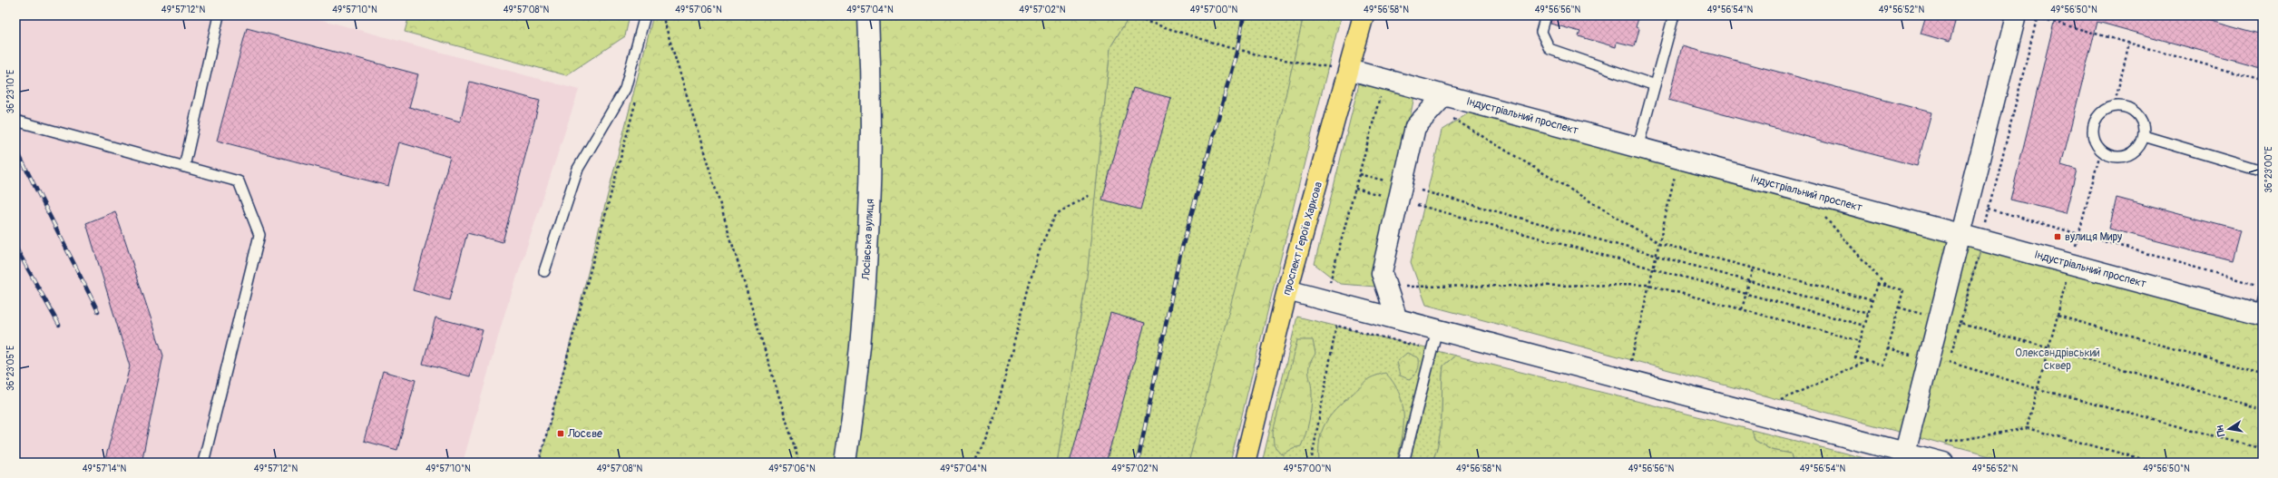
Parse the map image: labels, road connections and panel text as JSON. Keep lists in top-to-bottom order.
{
  "streets": {
    "main road": ["проспект Героїв Харкова"],
    "street": ["Індустріальний проспект", "Лосівська вулиця"]
  },
  "crossings": [
    ["Індустріальний проспект", "проспект Героїв Харкова"]
  ],
  "parks": ["Олександрівський сквер"],
  "places": {
    "transit": ["вулиця Миру", "Лосєве"]
  },
  "north": "left",
  "coordinates": [
    "49°57'12\"N",
    "49°57'10\"N",
    "49°57'08\"N",
    "49°57'06\"N",
    "49°57'04\"N",
    "49°57'02\"N",
    "49°57'00\"N",
    "49°56'58\"N",
    "49°56'56\"N",
    "49°56'54\"N",
    "49°56'52\"N",
    "49°56'50\"N",
    "36°23'10\"E",
    "36°23'00\"E",
    "36°23'05\"E",
    "49°57'14\"N"
  ]
}
